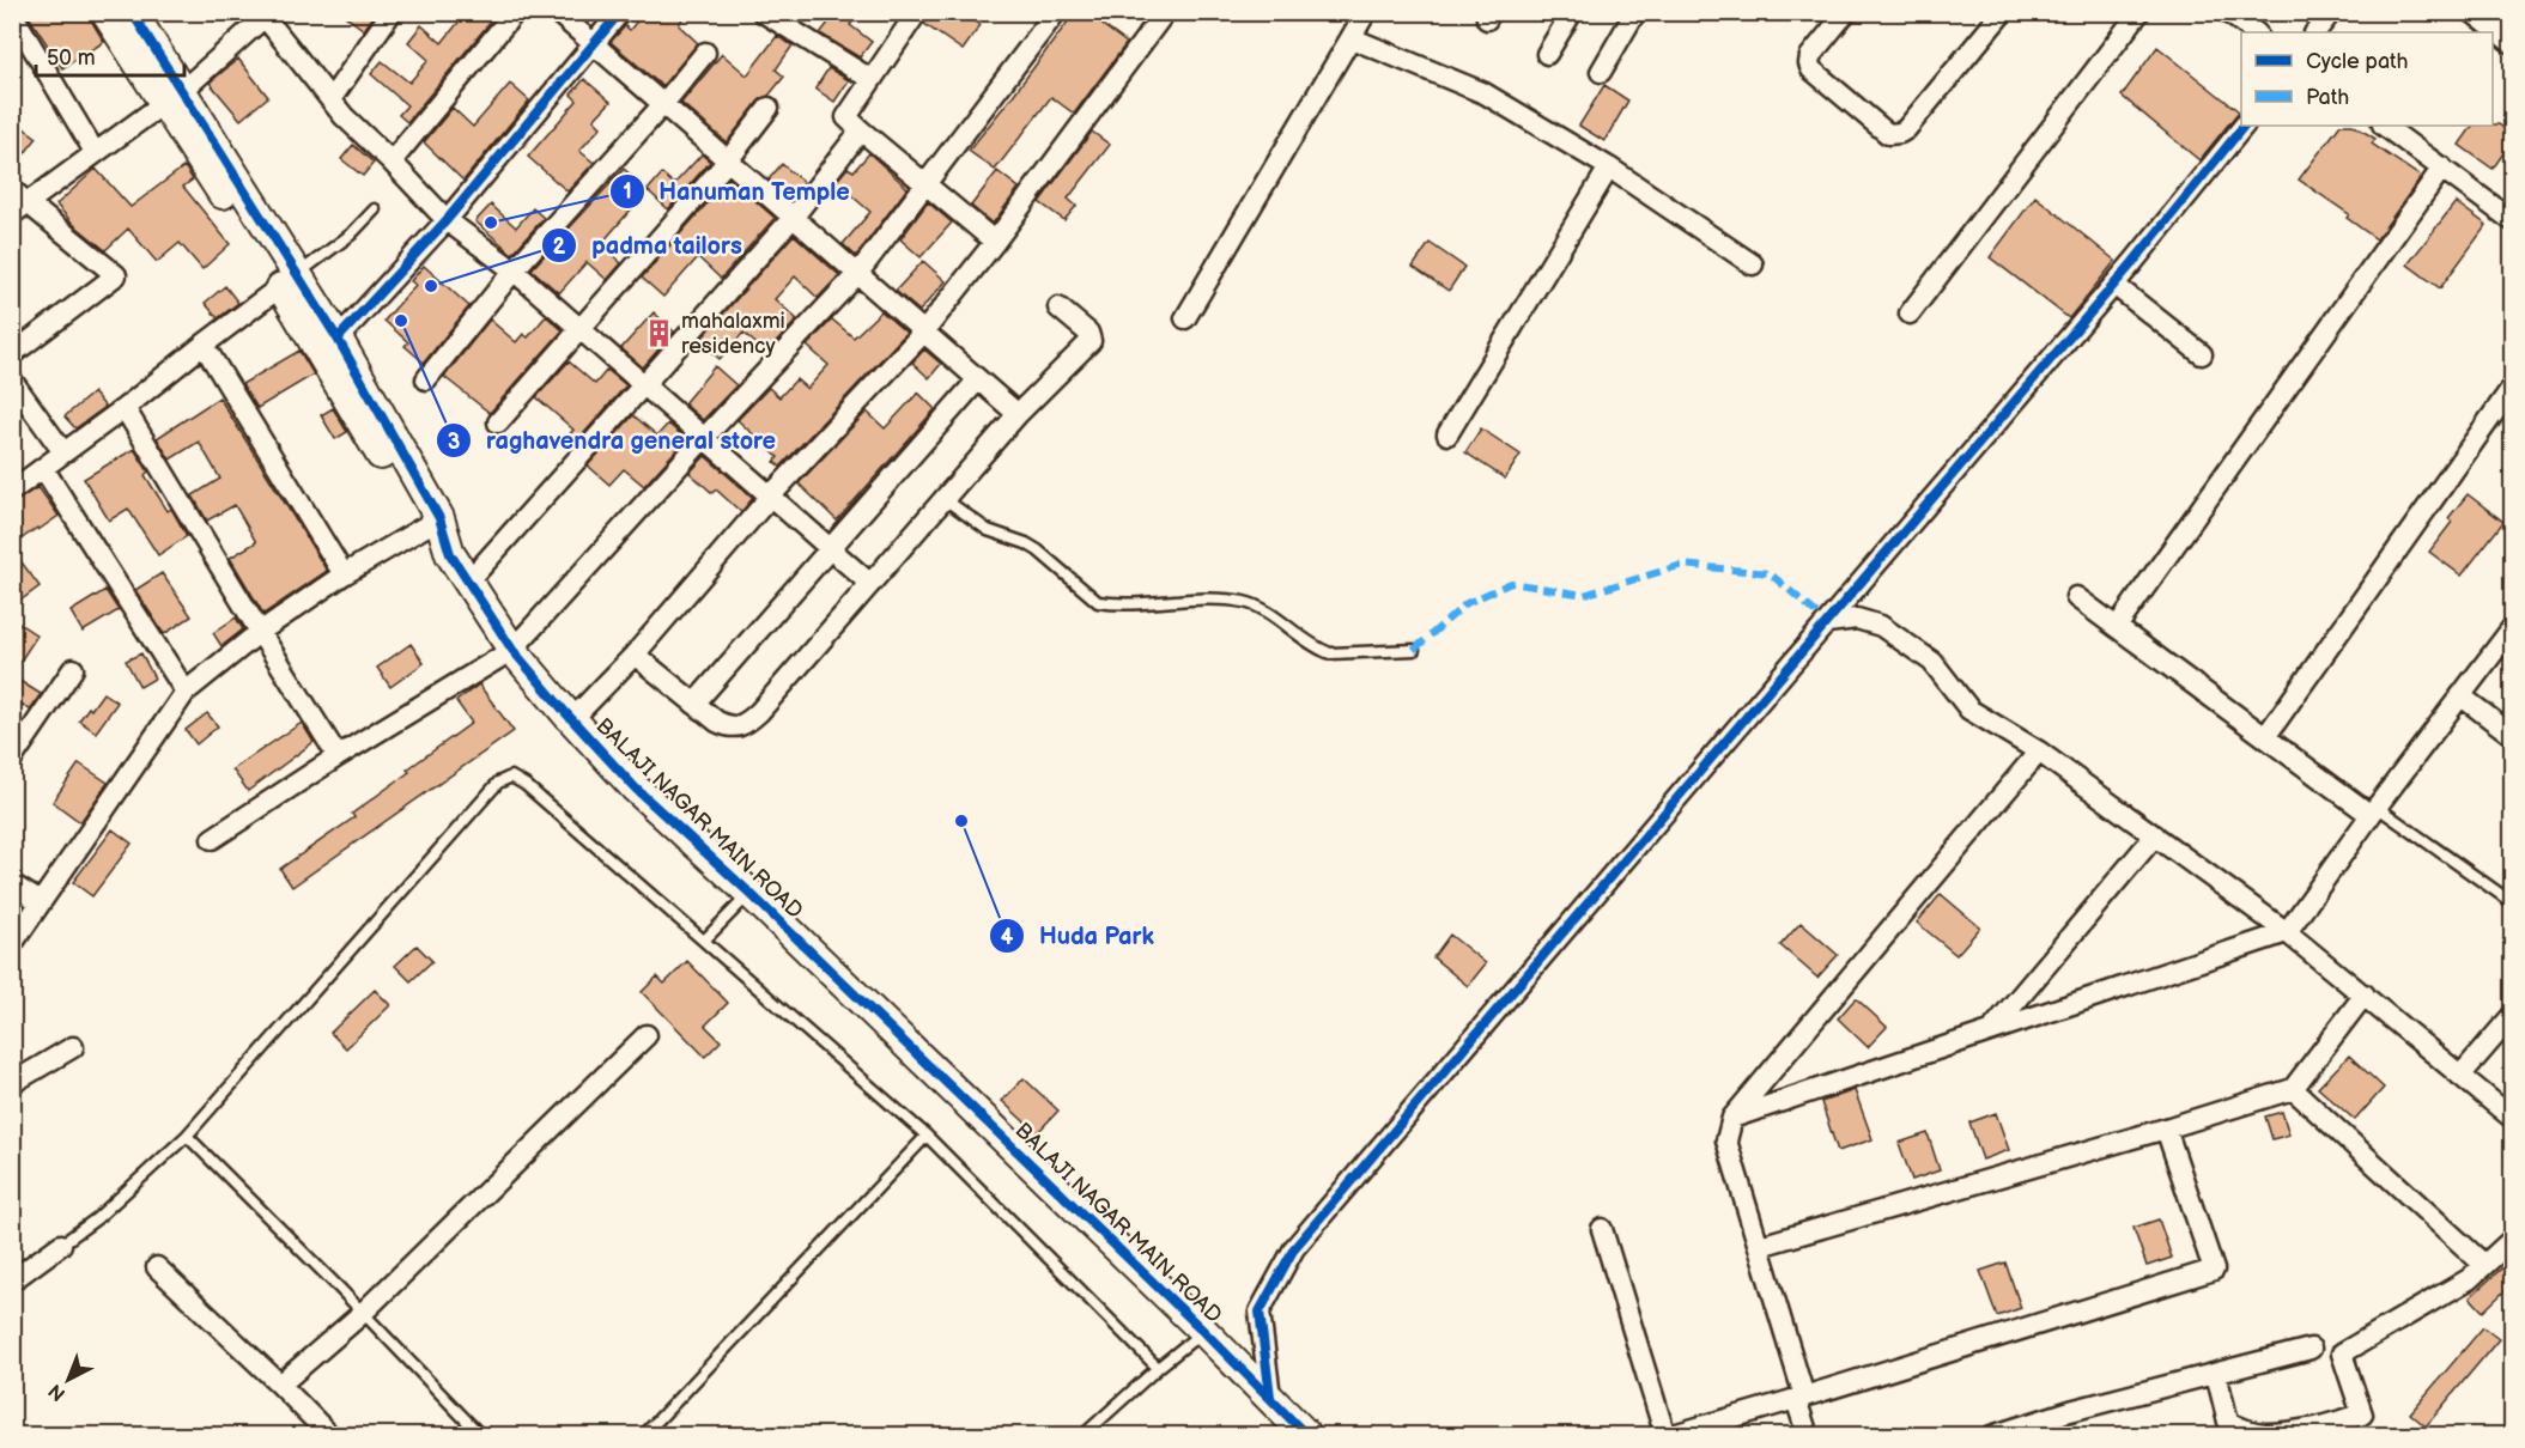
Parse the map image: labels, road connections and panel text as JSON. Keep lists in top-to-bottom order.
{
  "streets": {
    "street": ["BALAJI NAGAR MAIN ROAD"]
  },
  "places": {
    "other": [
      "Hanuman Temple",
      "padma tailors",
      "raghavendra general store",
      "Huda Park"
    ],
    "building": ["mahalaxmi residency"]
  },
  "legend": ["Cycle path", "Path"],
  "scale_bar": "50 m",
  "north": "bottom left"
}
